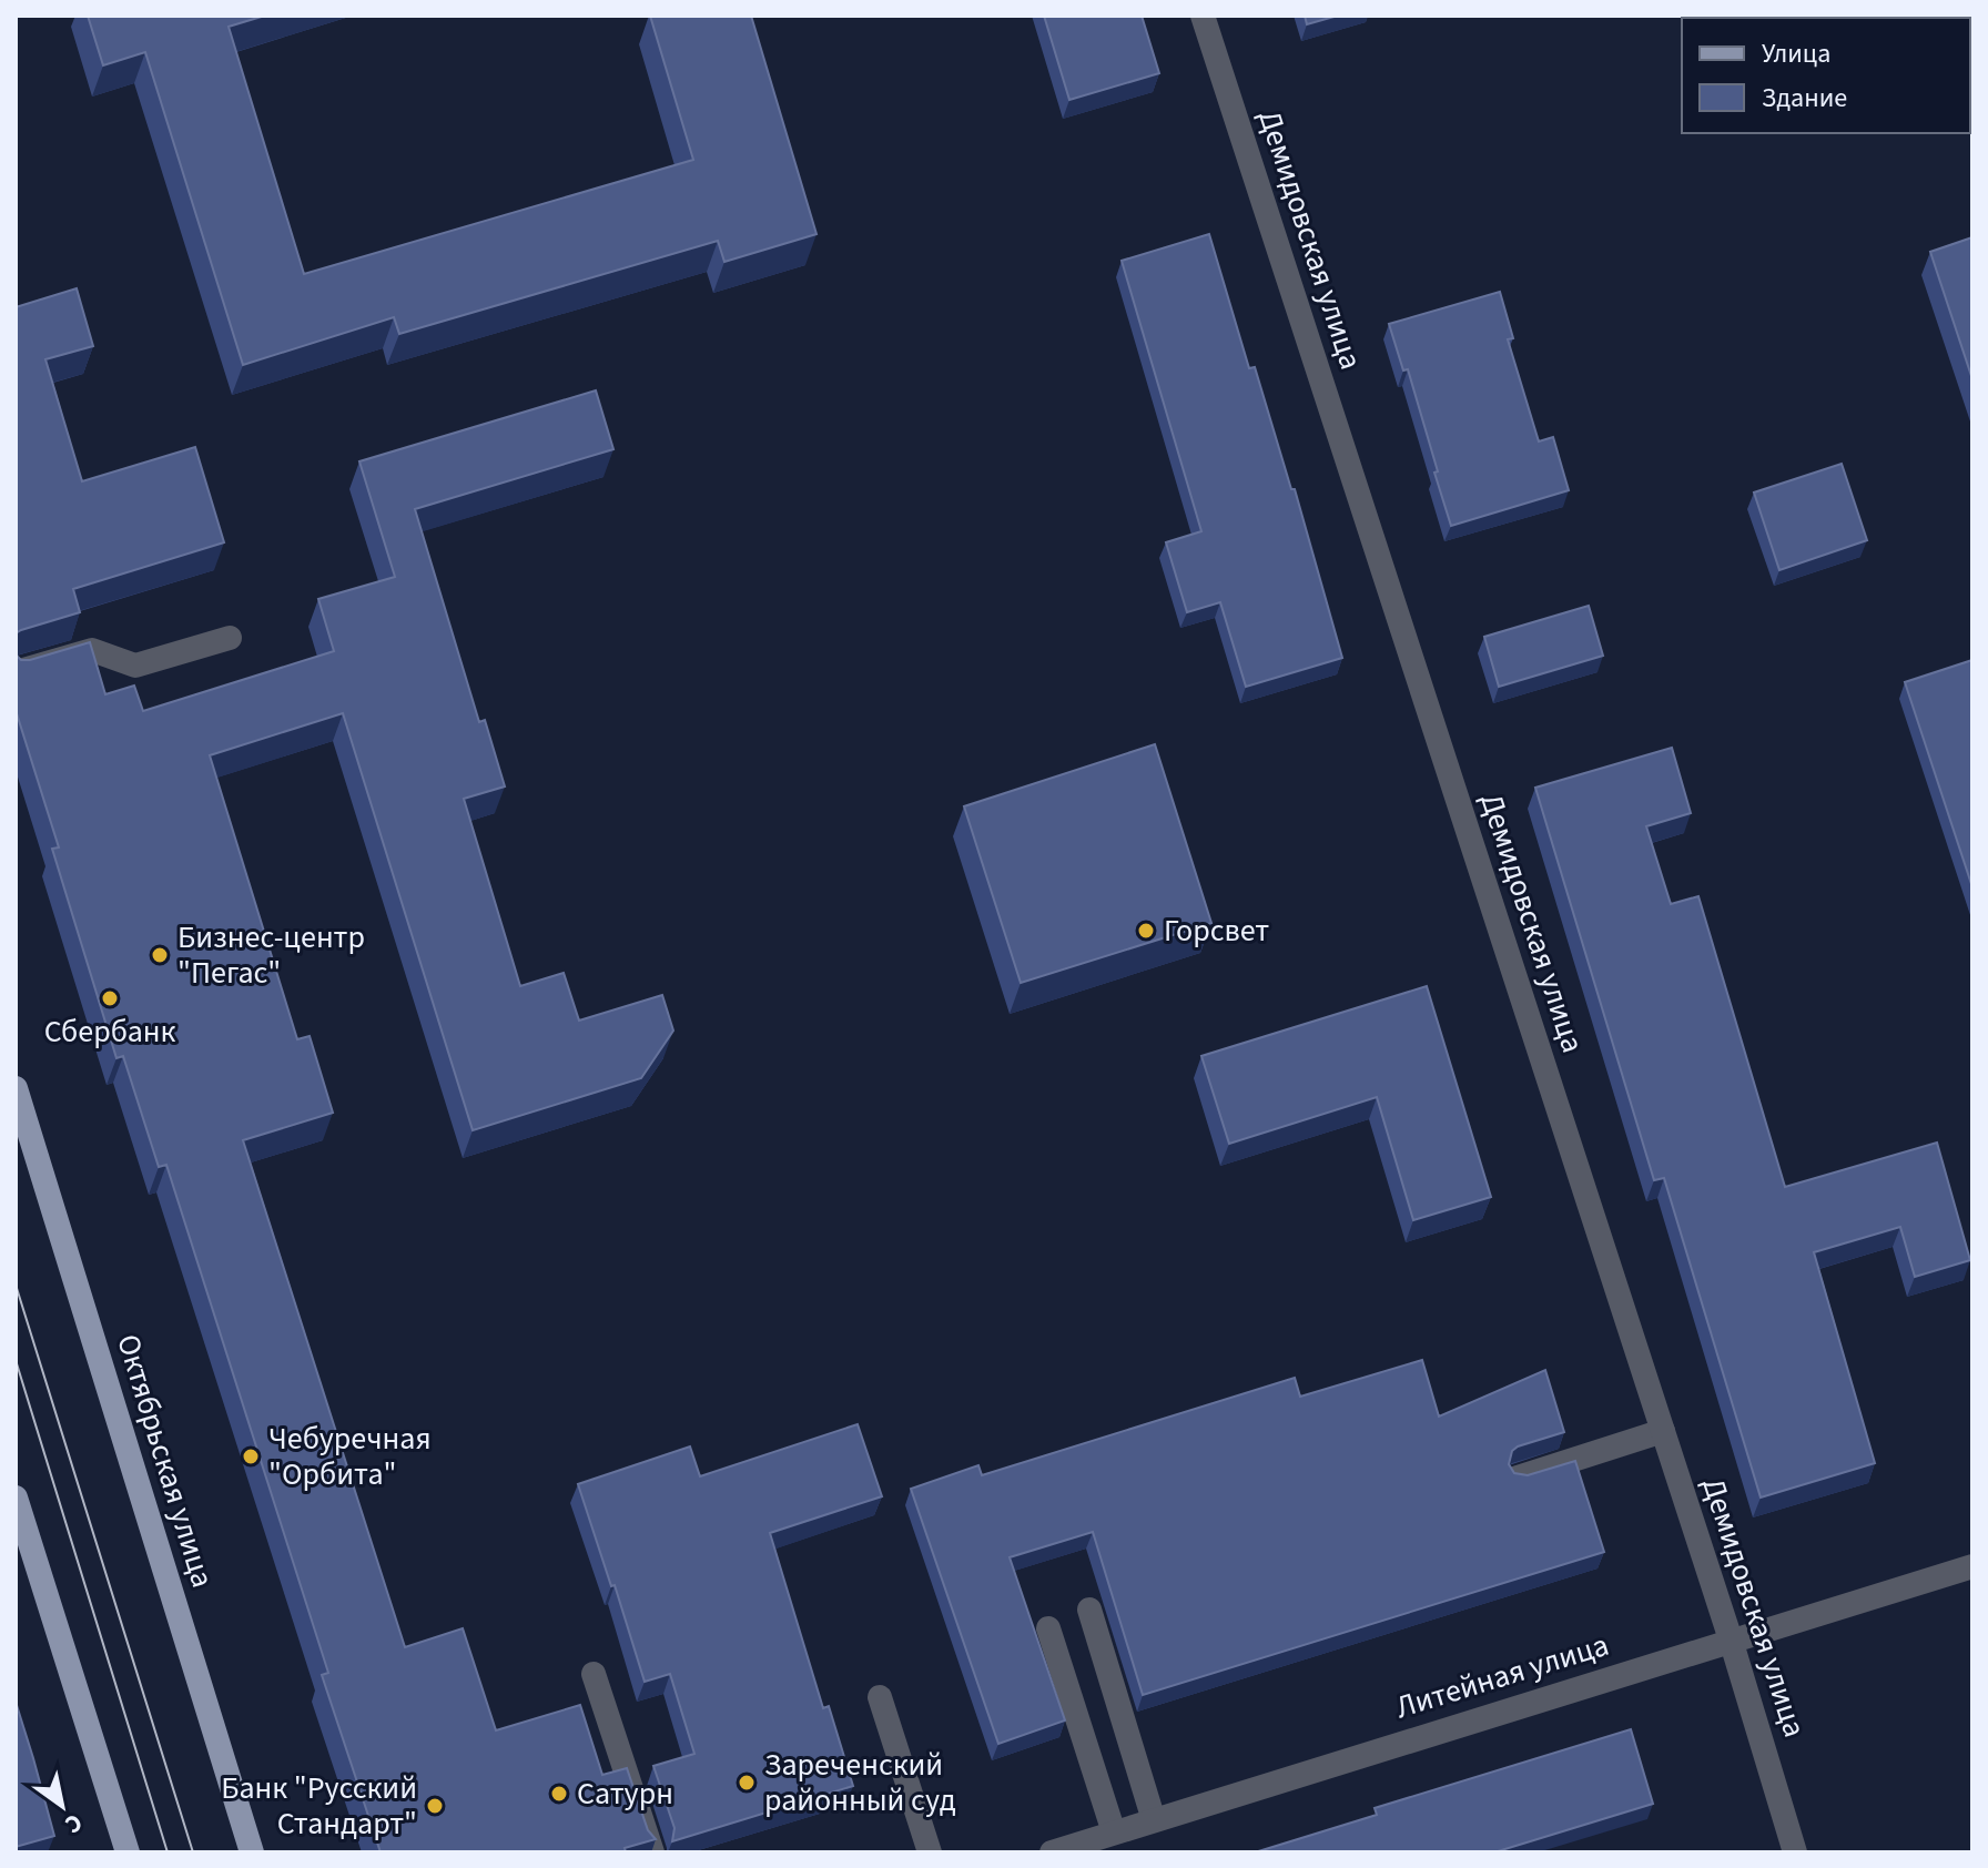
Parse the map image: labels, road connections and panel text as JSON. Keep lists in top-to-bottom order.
{
  "streets": {
    "main road": ["Октябрьская улица"],
    "street": ["Демидовская улица", "Литейная улица"]
  },
  "crossings": [
    ["Демидовская улица", "Литейная улица"]
  ],
  "places": [
    "Горсвет",
    "Бизнес-центр \"Пегас\"",
    "Сбербанк",
    "Чебуречная \"Орбита\"",
    "Зареченский районный суд",
    "Сатурн",
    "Банк \"Русский Стандарт\""
  ],
  "legend": ["Улица", "Здание"],
  "north": "bottom right"
}
